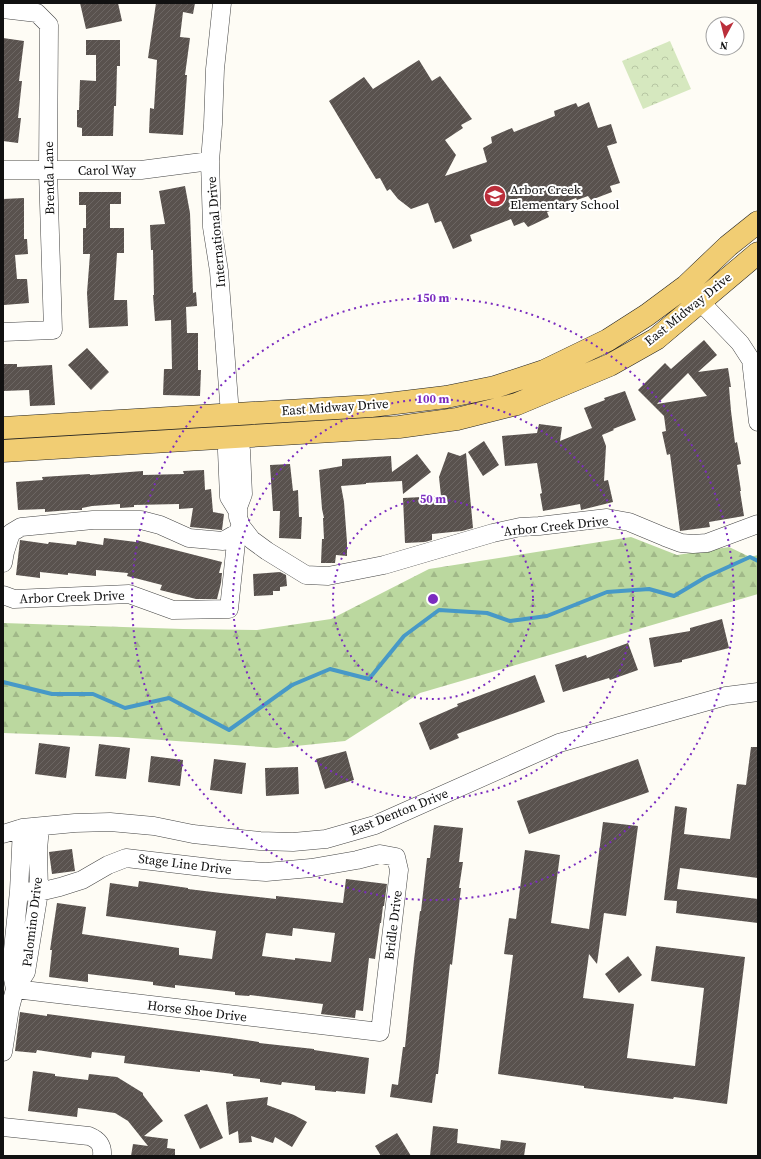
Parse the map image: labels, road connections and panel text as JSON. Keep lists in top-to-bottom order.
{
  "streets": {
    "main road": ["East Midway Drive"],
    "street": [
      "Carol Way",
      "Brenda Lane",
      "International Drive",
      "Arbor Creek Drive",
      "East Denton Drive",
      "Stage Line Drive",
      "Palomino Drive",
      "Bridle Drive",
      "Horse Shoe Drive"
    ]
  },
  "crossings": [
    ["Carol Way", "Brenda Lane"],
    ["Carol Way", "International Drive"],
    ["International Drive", "East Midway Drive"],
    ["East Denton Drive", "Palomino Drive"],
    ["Stage Line Drive", "Palomino Drive"],
    ["Stage Line Drive", "Bridle Drive"],
    ["Palomino Drive", "Horse Shoe Drive"],
    ["Bridle Drive", "Horse Shoe Drive"]
  ],
  "places": {
    "school or university": ["Arbor Creek Elementary School"]
  },
  "north": "bottom",
  "rings": ["150 m", "100 m", "50 m"]
}
